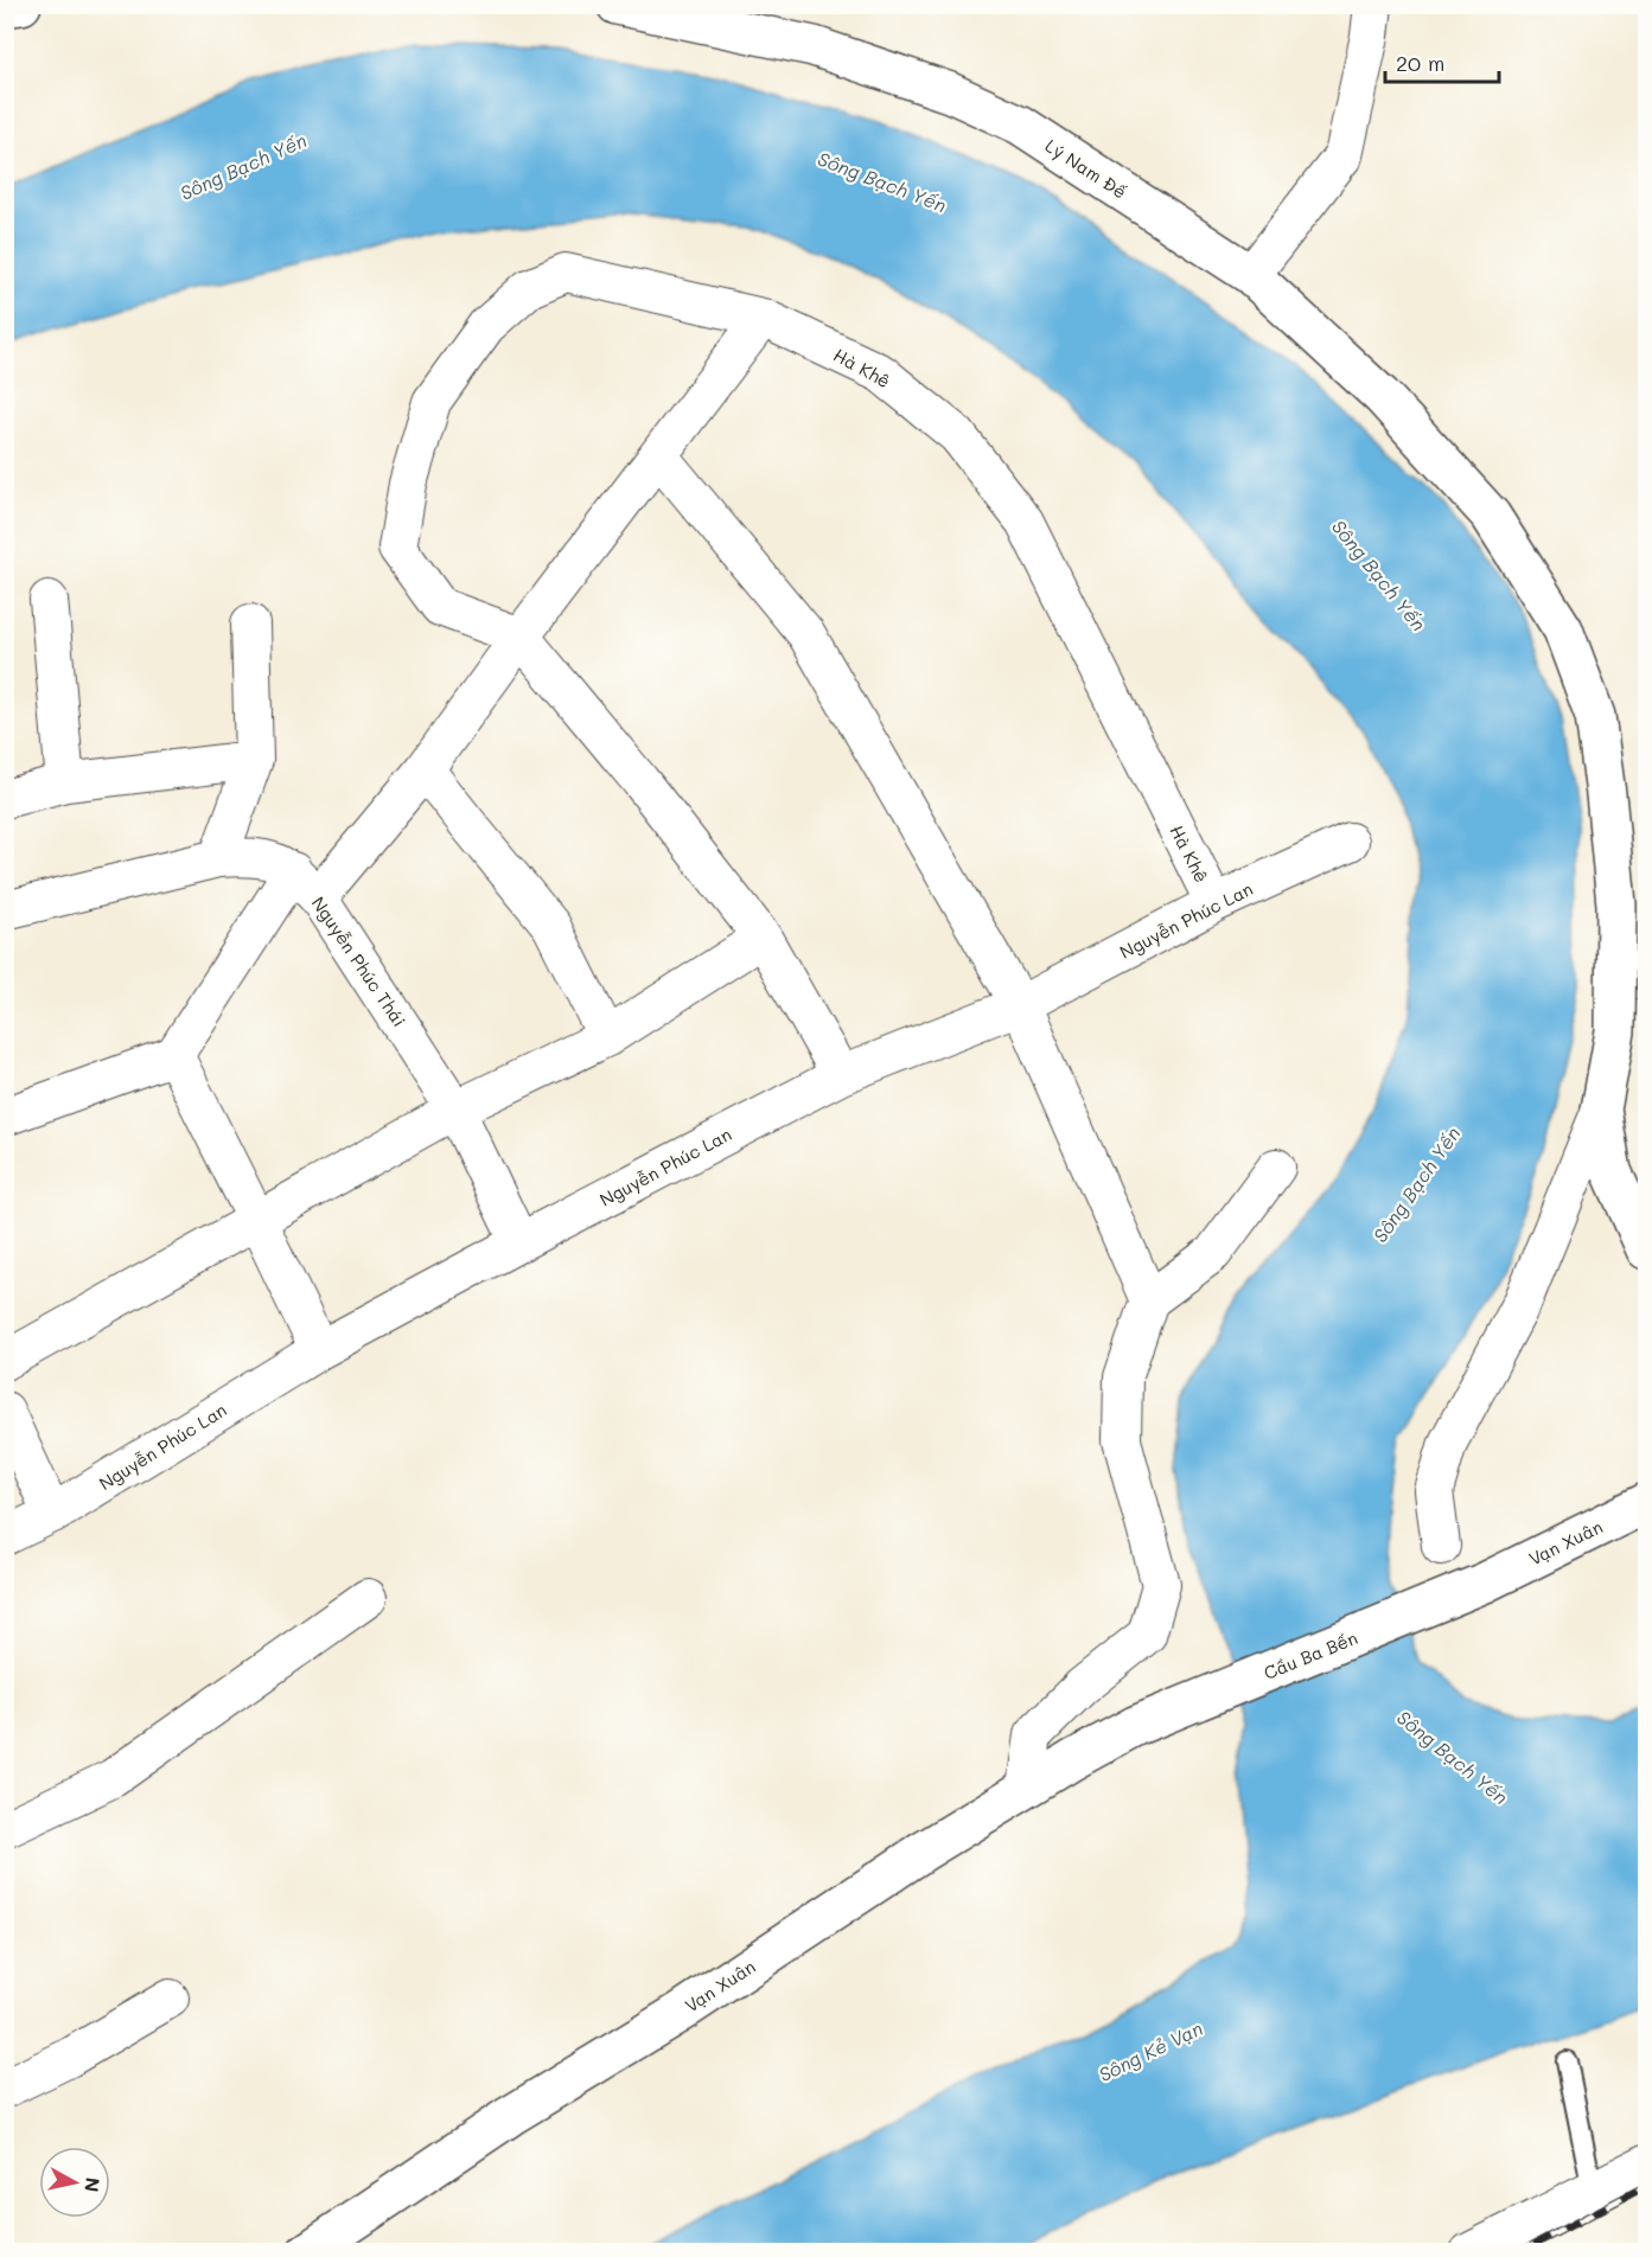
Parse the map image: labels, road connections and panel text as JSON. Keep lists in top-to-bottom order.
{
  "streets": {
    "street": [
      "Lý Nam Đế",
      "Hà Khê",
      "Nguyễn Phúc Lan",
      "Nguyễn Phúc Thái",
      "Vạn Xuân",
      "Cầu Ba Bến"
    ]
  },
  "crossings": [
    ["Hà Khê", "Nguyễn Phúc Lan"],
    ["Nguyễn Phúc Lan", "Nguyễn Phúc Thái"],
    ["Vạn Xuân", "Cầu Ba Bến"]
  ],
  "water": ["Sông Bạch Yến", "Sông Kẻ Vạn"],
  "scale_bar": "20 m",
  "north": "right"
}
